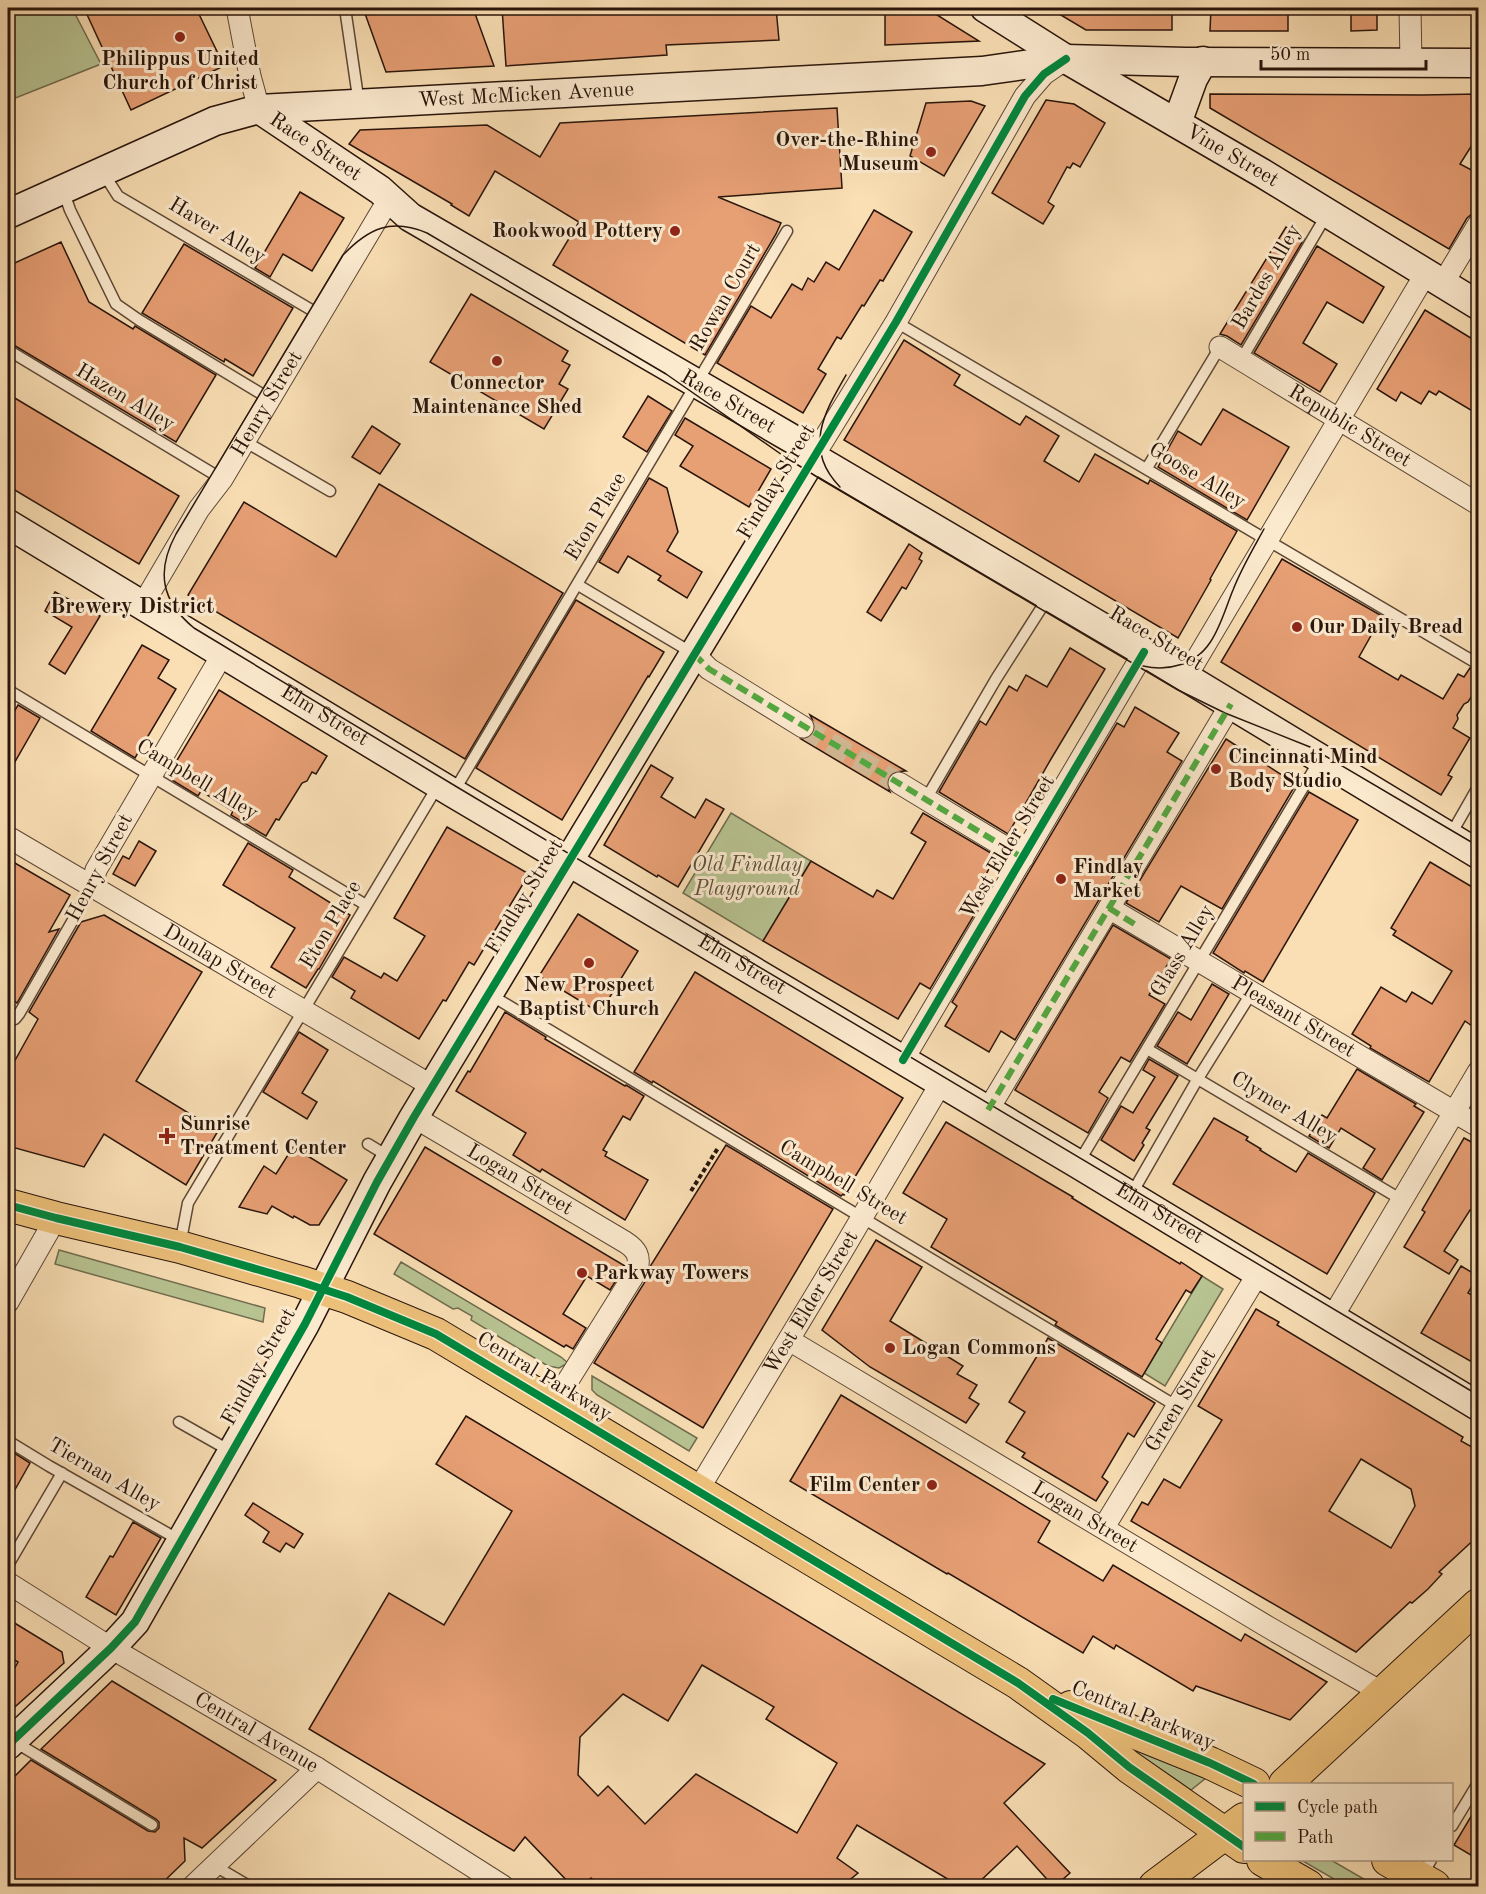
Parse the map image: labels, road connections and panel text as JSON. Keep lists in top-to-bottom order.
{
  "streets": {
    "main road": ["Central Parkway"],
    "street": [
      "West McMicken Avenue",
      "Race Street",
      "Vine Street",
      "Henry Street",
      "Republic Street",
      "Findlay Street",
      "Elm Street",
      "West Elder Street",
      "Dunlap Street",
      "Pleasant Street",
      "Logan Street",
      "Green Street",
      "Central Avenue"
    ],
    "lane": [
      "Haver Alley",
      "Bardes Alley",
      "Rowan Court",
      "Hazen Alley",
      "Goose Alley",
      "Eton Place",
      "Campbell Alley",
      "Glass Alley",
      "Clymer Alley",
      "Campbell Street",
      "Tiernan Alley"
    ]
  },
  "crossings": [
    ["West McMicken Avenue", "Race Street"],
    ["West McMicken Avenue", "Vine Street"],
    ["West McMicken Avenue", "Haver Alley"],
    ["West McMicken Avenue", "Findlay Street"],
    ["Race Street", "Rowan Court"],
    ["Race Street", "Henry Street"],
    ["Race Street", "Findlay Street"],
    ["Race Street", "Eton Place"],
    ["Race Street", "West Elder Street"],
    ["Race Street", "Glass Alley"],
    ["Vine Street", "Bardes Alley"],
    ["Vine Street", "Findlay Street"],
    ["Haver Alley", "Henry Street"],
    ["Bardes Alley", "Republic Street"],
    ["Bardes Alley", "Goose Alley"],
    ["Rowan Court", "Eton Place"],
    ["Hazen Alley", "Henry Street"],
    ["Henry Street", "Elm Street"],
    ["Henry Street", "Campbell Alley"],
    ["Henry Street", "Dunlap Street"],
    ["Goose Alley", "Findlay Street"],
    ["Findlay Street", "Elm Street"],
    ["Findlay Street", "Dunlap Street"],
    ["Findlay Street", "Logan Street"],
    ["Findlay Street", "Campbell Street"],
    ["Findlay Street", "Central Parkway"],
    ["Findlay Street", "Tiernan Alley"],
    ["Findlay Street", "Central Avenue"],
    ["Eton Place", "Elm Street"],
    ["Eton Place", "Campbell Alley"],
    ["Eton Place", "Dunlap Street"],
    ["Eton Place", "Central Parkway"],
    ["Elm Street", "West Elder Street"],
    ["Elm Street", "Glass Alley"],
    ["Elm Street", "Green Street"],
    ["West Elder Street", "Logan Street"],
    ["West Elder Street", "Campbell Street"],
    ["West Elder Street", "Central Parkway"],
    ["Glass Alley", "Pleasant Street"],
    ["Glass Alley", "Clymer Alley"],
    ["Logan Street", "Central Parkway"],
    ["Logan Street", "Green Street"],
    ["Campbell Street", "Green Street"]
  ],
  "districts": ["Brewery District"],
  "parks": ["Old Findlay Playground"],
  "places": {
    "other": [
      "Philippus United Church of Christ",
      "Over-the-Rhine Museum",
      "Rookwood Pottery",
      "Connector Maintenance Shed",
      "Our Daily Bread",
      "Cincinnati Mind Body Studio",
      "Findlay Market",
      "New Prospect Baptist Church",
      "Parkway Towers",
      "Logan Commons",
      "Film Center"
    ],
    "health": ["Sunrise Treatment Center"]
  },
  "legend": ["Cycle path", "Path"],
  "scale_bar": "50 m"
}
